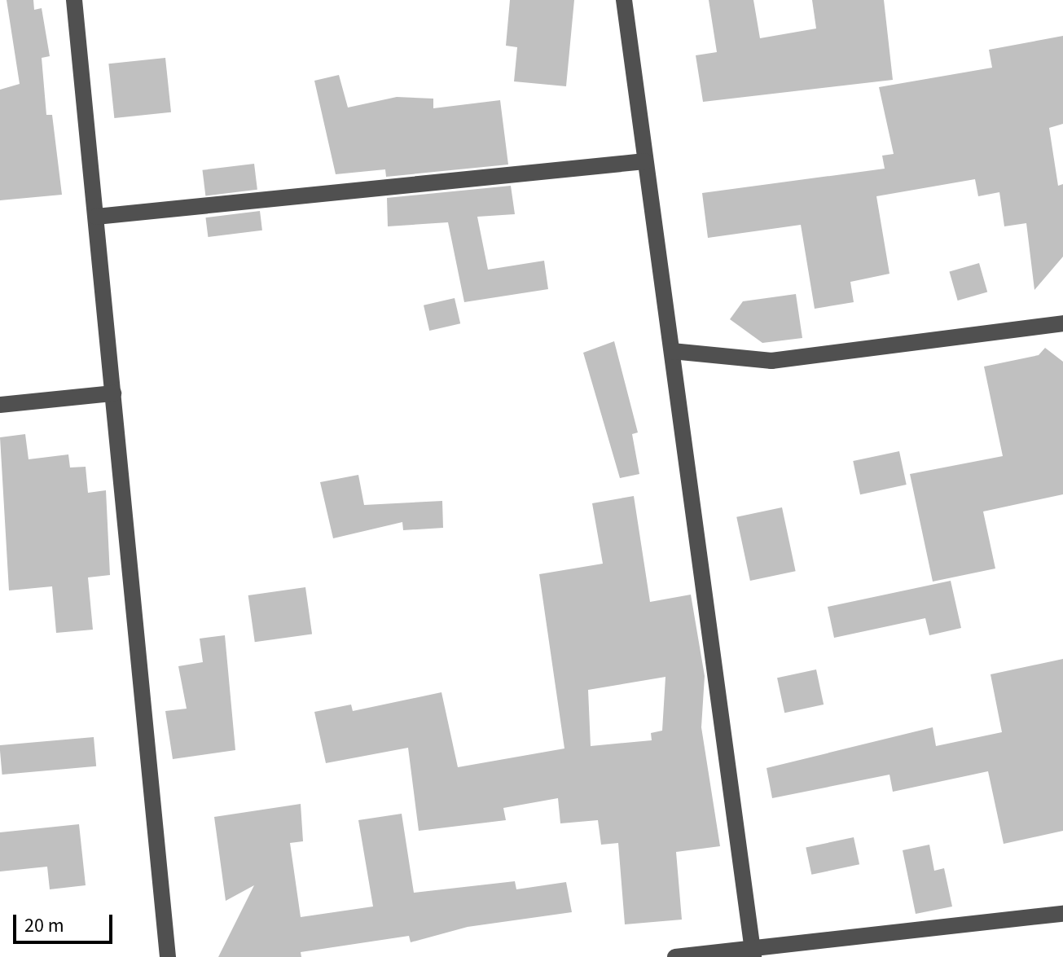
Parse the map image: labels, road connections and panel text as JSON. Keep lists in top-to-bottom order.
{
  "scale_bar": "20 m"
}
